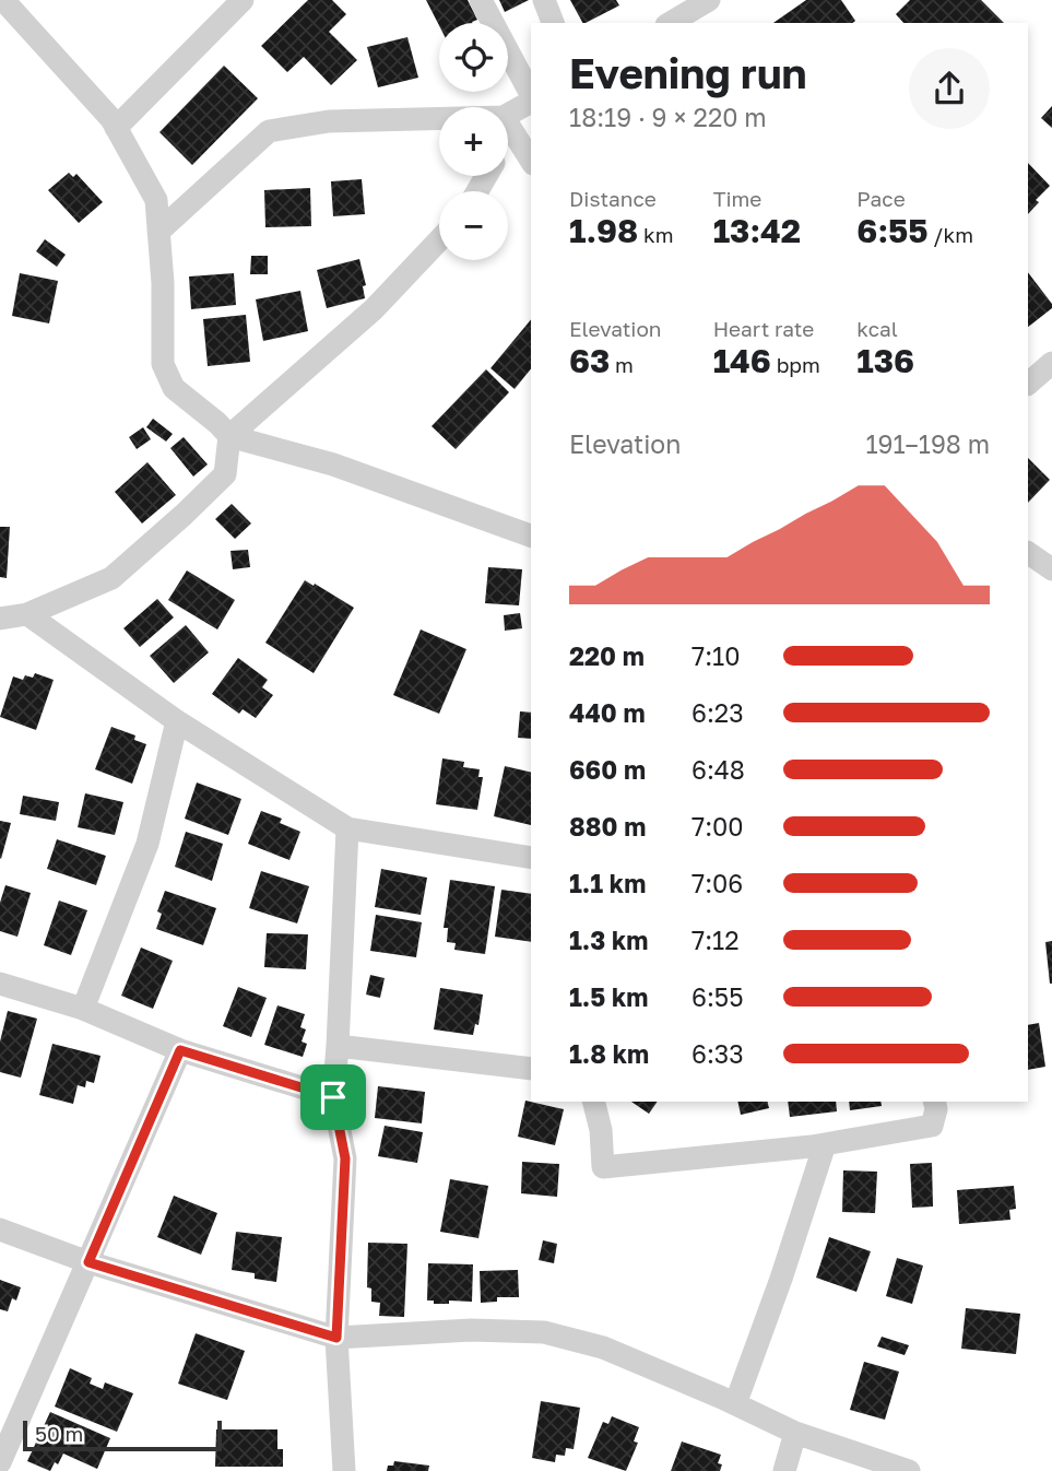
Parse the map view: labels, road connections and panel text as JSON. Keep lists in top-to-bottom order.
{
  "scale_bar": "50 m",
  "page": {
    "map_buttons": ["+", "−"],
    "heading": ["Evening run", "18:19 · 9 × 220 m"],
    "stats": [
      ["Distance", "1.98 km"],
      ["Time", "13:42"],
      ["Pace", "6:55 /km"],
      ["Elevation", "63 m"],
      ["Heart rate", "146 bpm"],
      ["kcal", "136"]
    ],
    "chart": ["Elevation", "191–198 m"],
    "list": [
      {
        "name": "220 m",
        "note": "7:10"
      },
      {
        "name": "440 m",
        "note": "6:23"
      },
      {
        "name": "660 m",
        "note": "6:48"
      },
      {
        "name": "880 m",
        "note": "7:00"
      },
      {
        "name": "1.1 km",
        "note": "7:06"
      },
      {
        "name": "1.3 km",
        "note": "7:12"
      },
      {
        "name": "1.5 km",
        "note": "6:55"
      },
      {
        "name": "1.8 km",
        "note": "6:33"
      }
    ],
    "scale": "50 m"
  }
}
